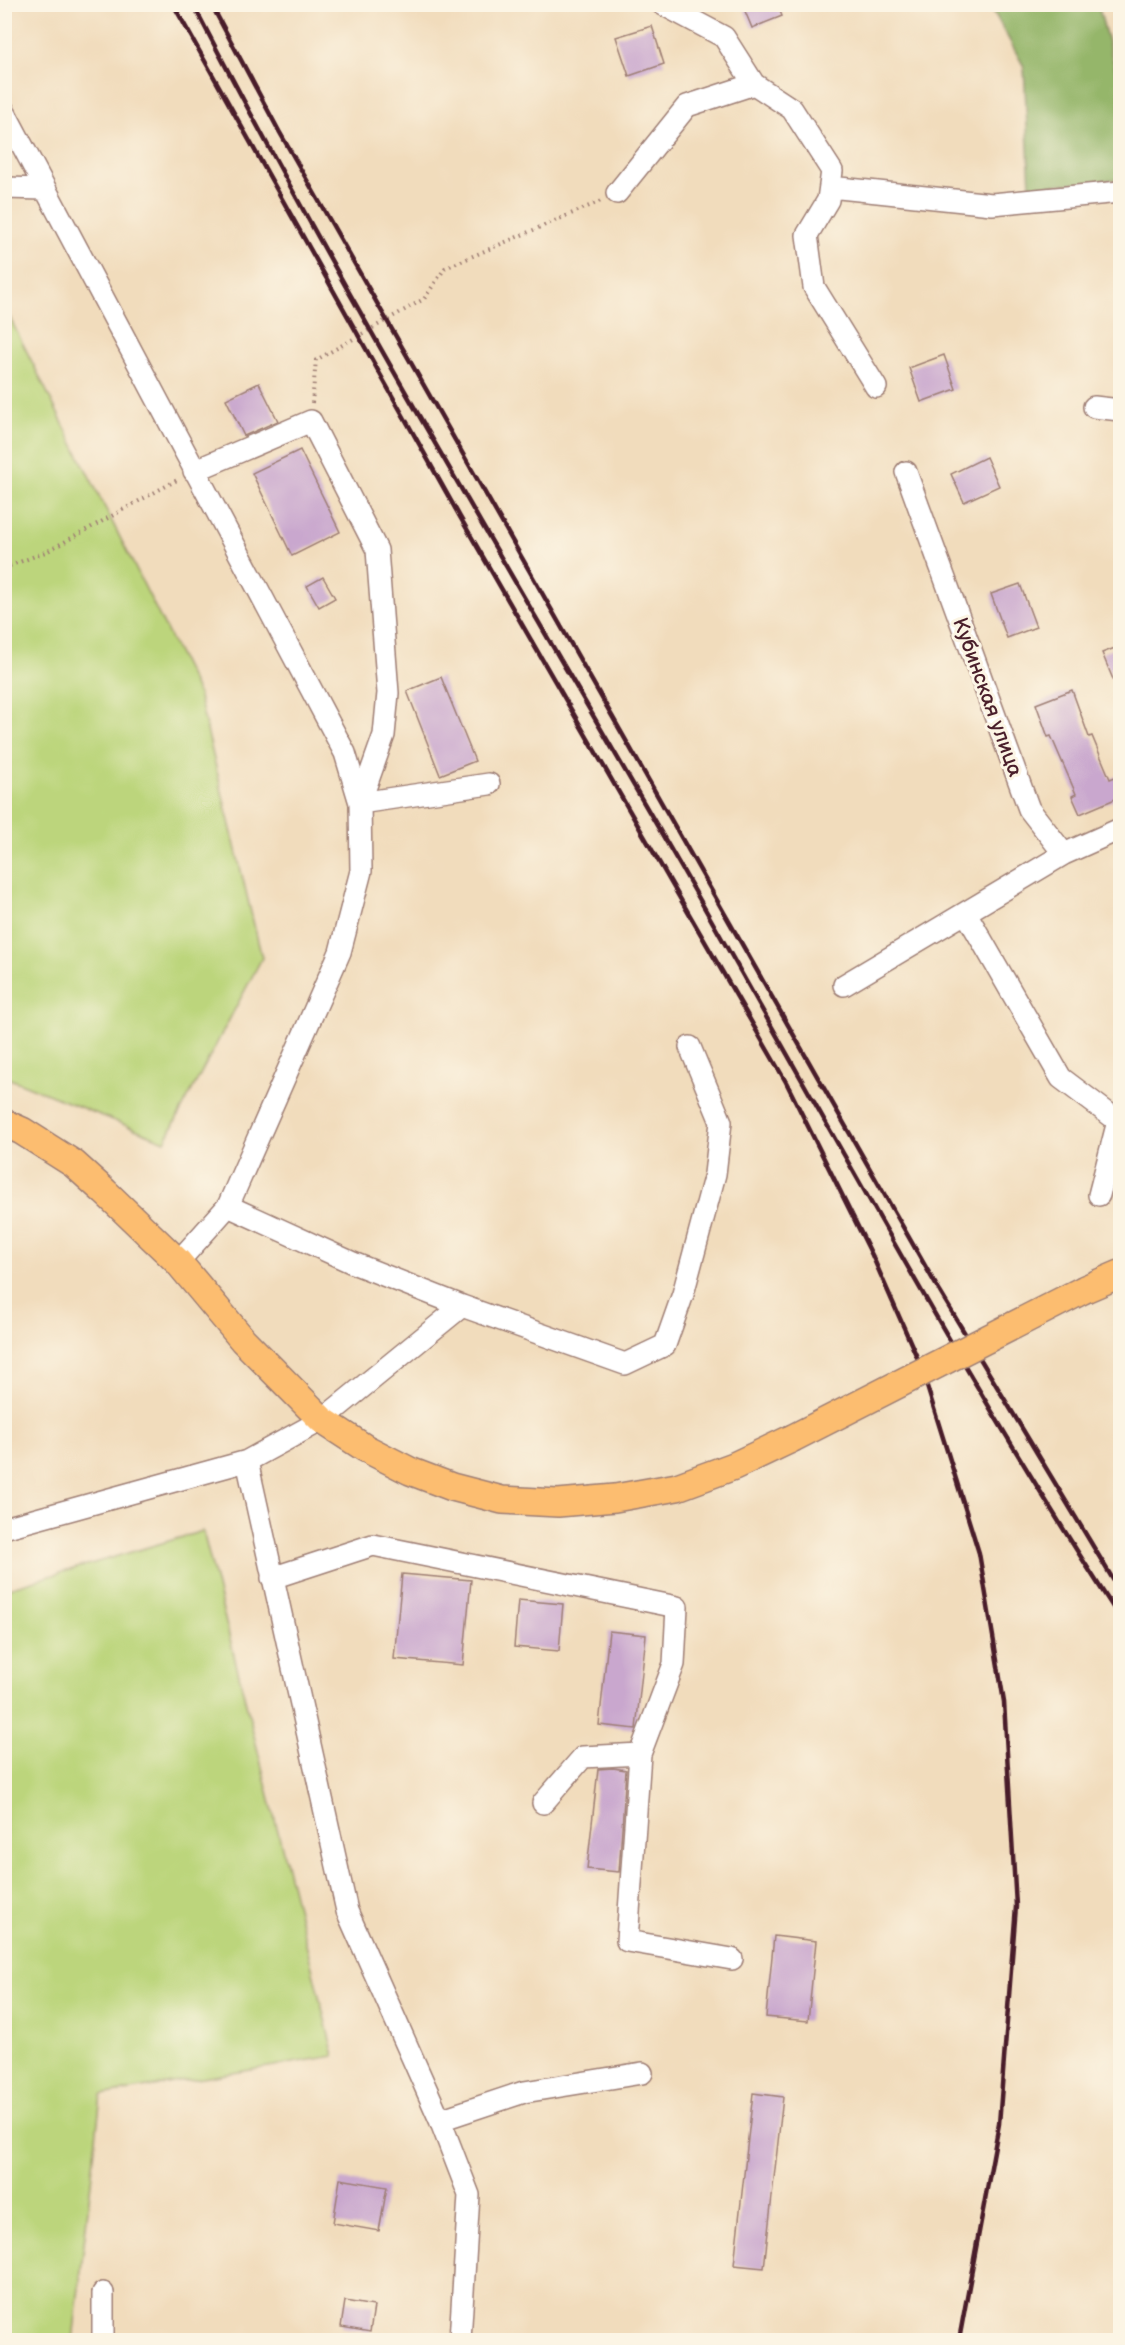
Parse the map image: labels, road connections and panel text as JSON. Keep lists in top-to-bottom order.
{
  "streets": {
    "street": ["Кубинская улица"]
  }
}
